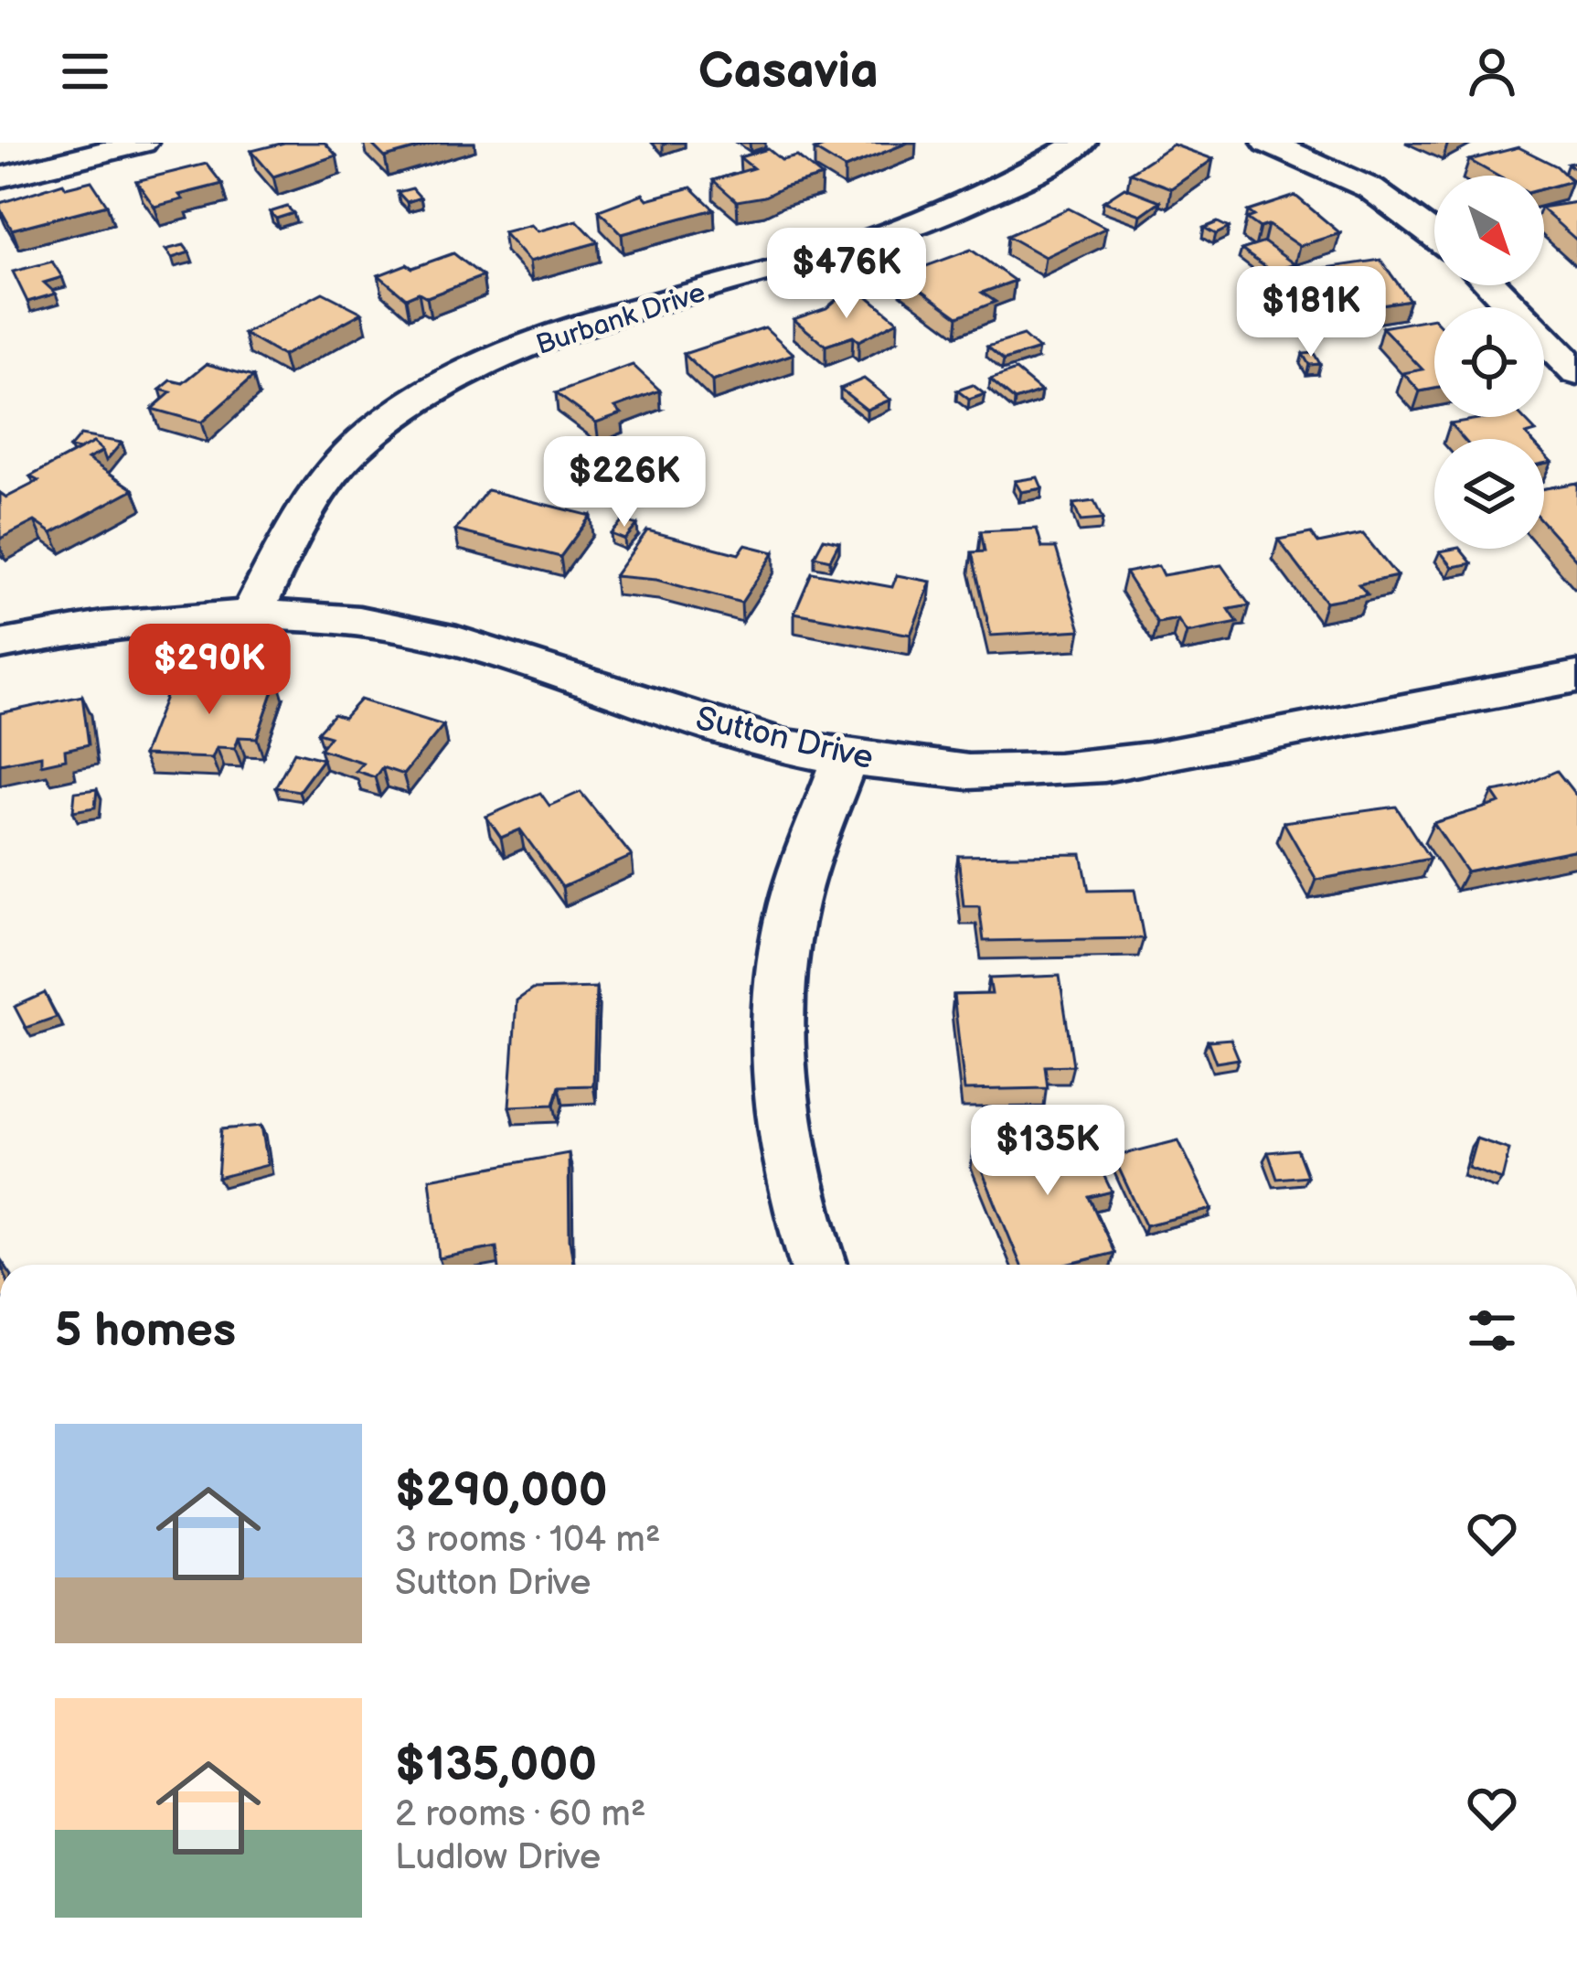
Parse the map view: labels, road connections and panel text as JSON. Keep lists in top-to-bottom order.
{
  "streets": {
    "street": ["Burbank Drive", "Sutton Drive"]
  },
  "crossings": [
    ["Burbank Drive", "Sutton Drive"]
  ],
  "north": "bottom right",
  "page": {
    "header": "Casavia",
    "price": [
      "$476K",
      "$181K",
      "$226K",
      "$290K",
      "$135K"
    ],
    "heading": "5 homes",
    "list": [
      {
        "name": "$290,000",
        "note": "3 rooms · 104 m² · Sutton Drive"
      },
      {
        "name": "$135,000",
        "note": "2 rooms · 60 m² · Ludlow Drive"
      }
    ]
  }
}
